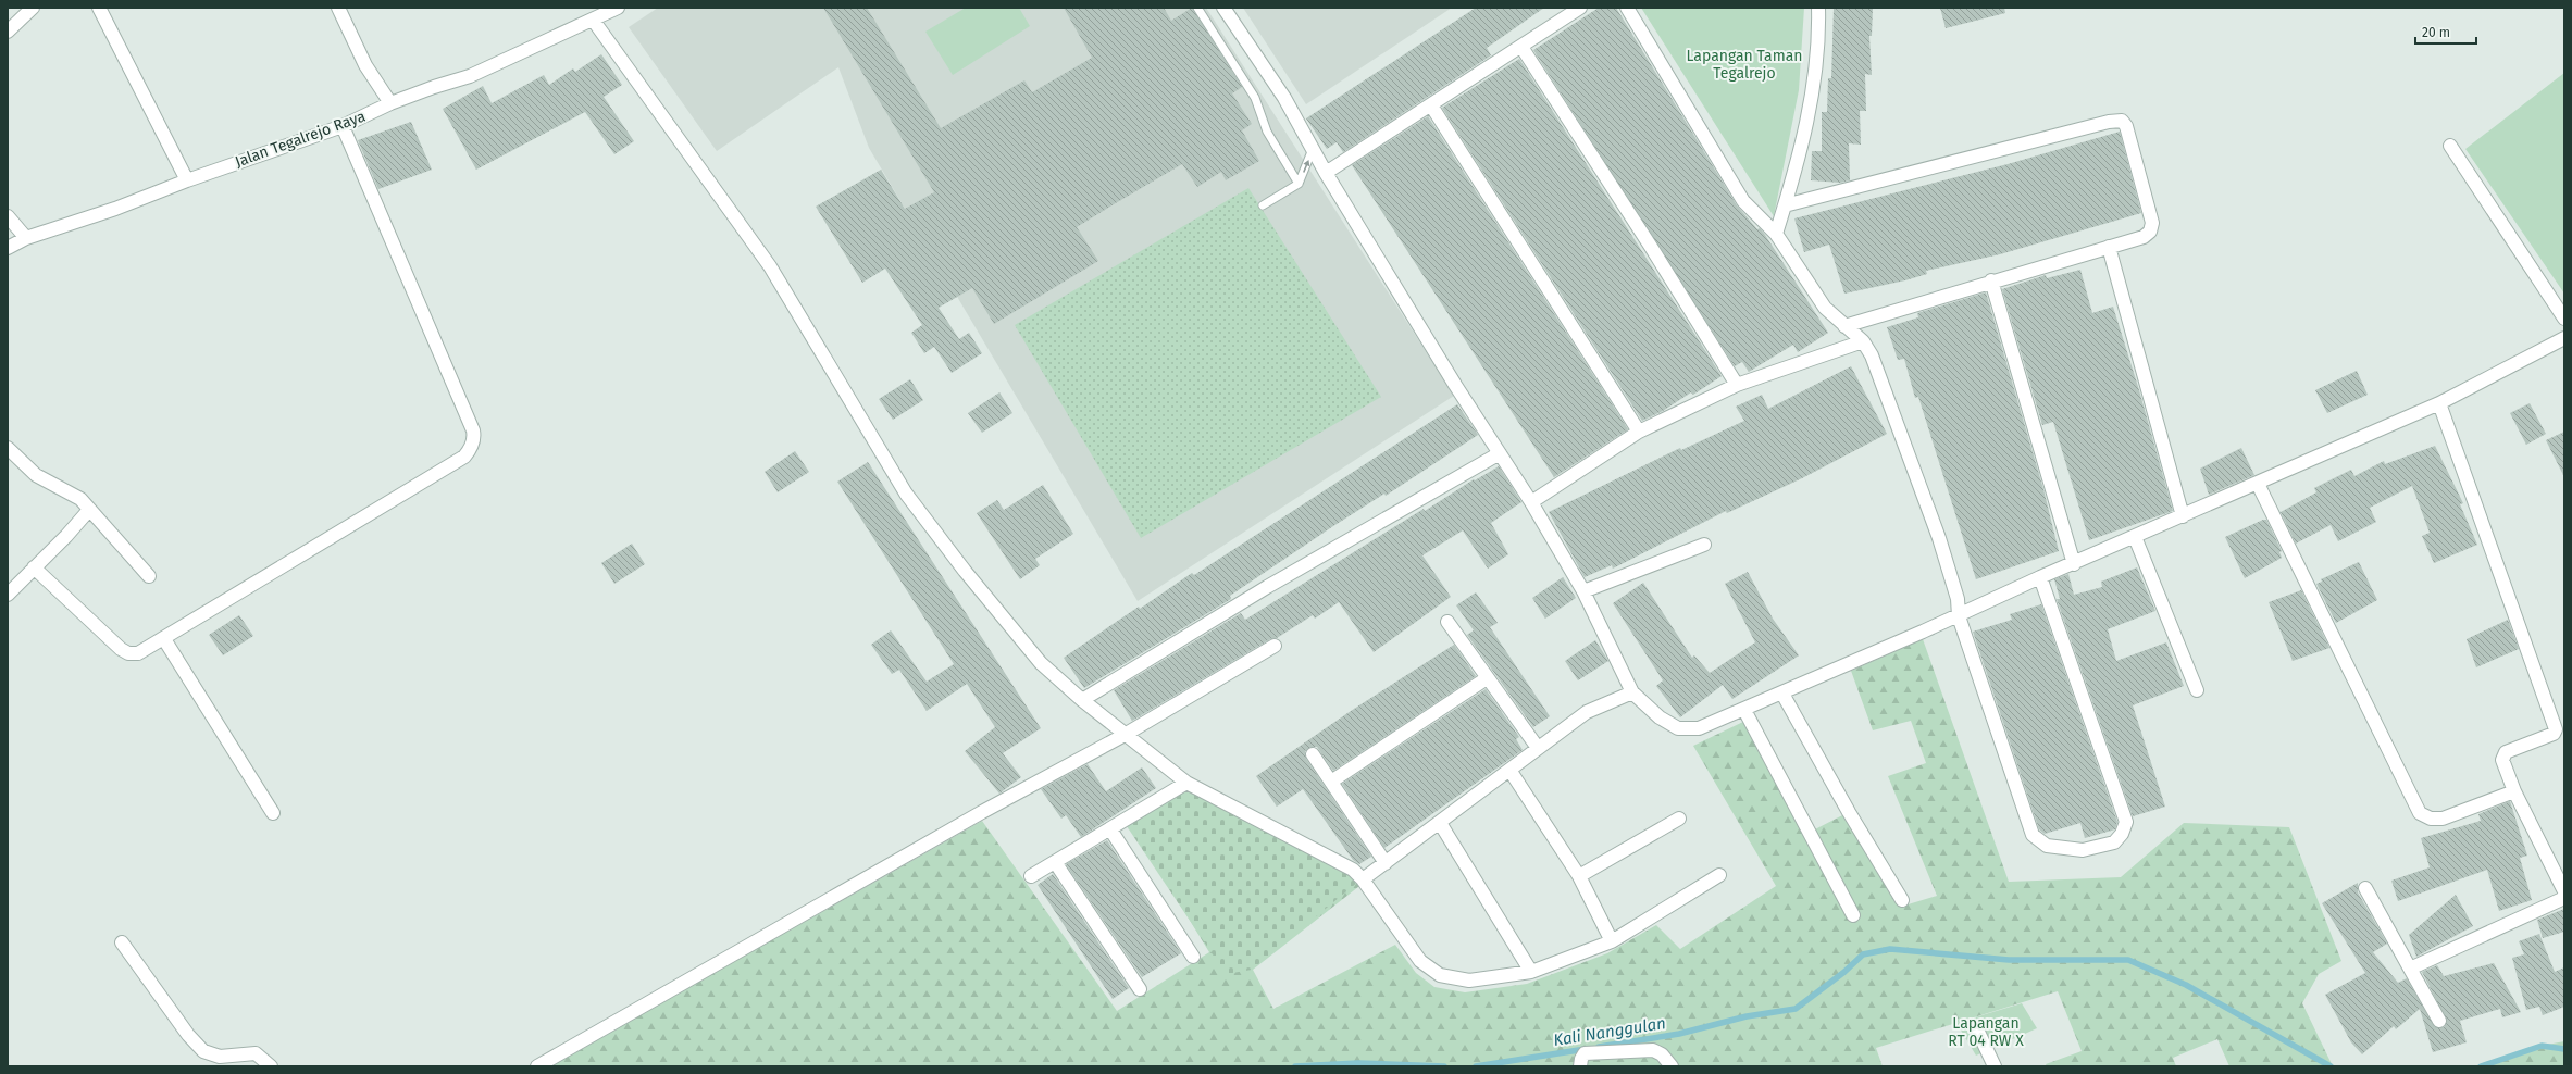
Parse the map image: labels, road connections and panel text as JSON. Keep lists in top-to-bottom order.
{
  "streets": {
    "street": ["Jalan Tegalrejo Raya"]
  },
  "water": ["Kali Nanggulan"],
  "parks": ["Lapangan Taman Tegalrejo", "Lapangan RT 04 RW X"],
  "scale_bar": "20 m"
}
